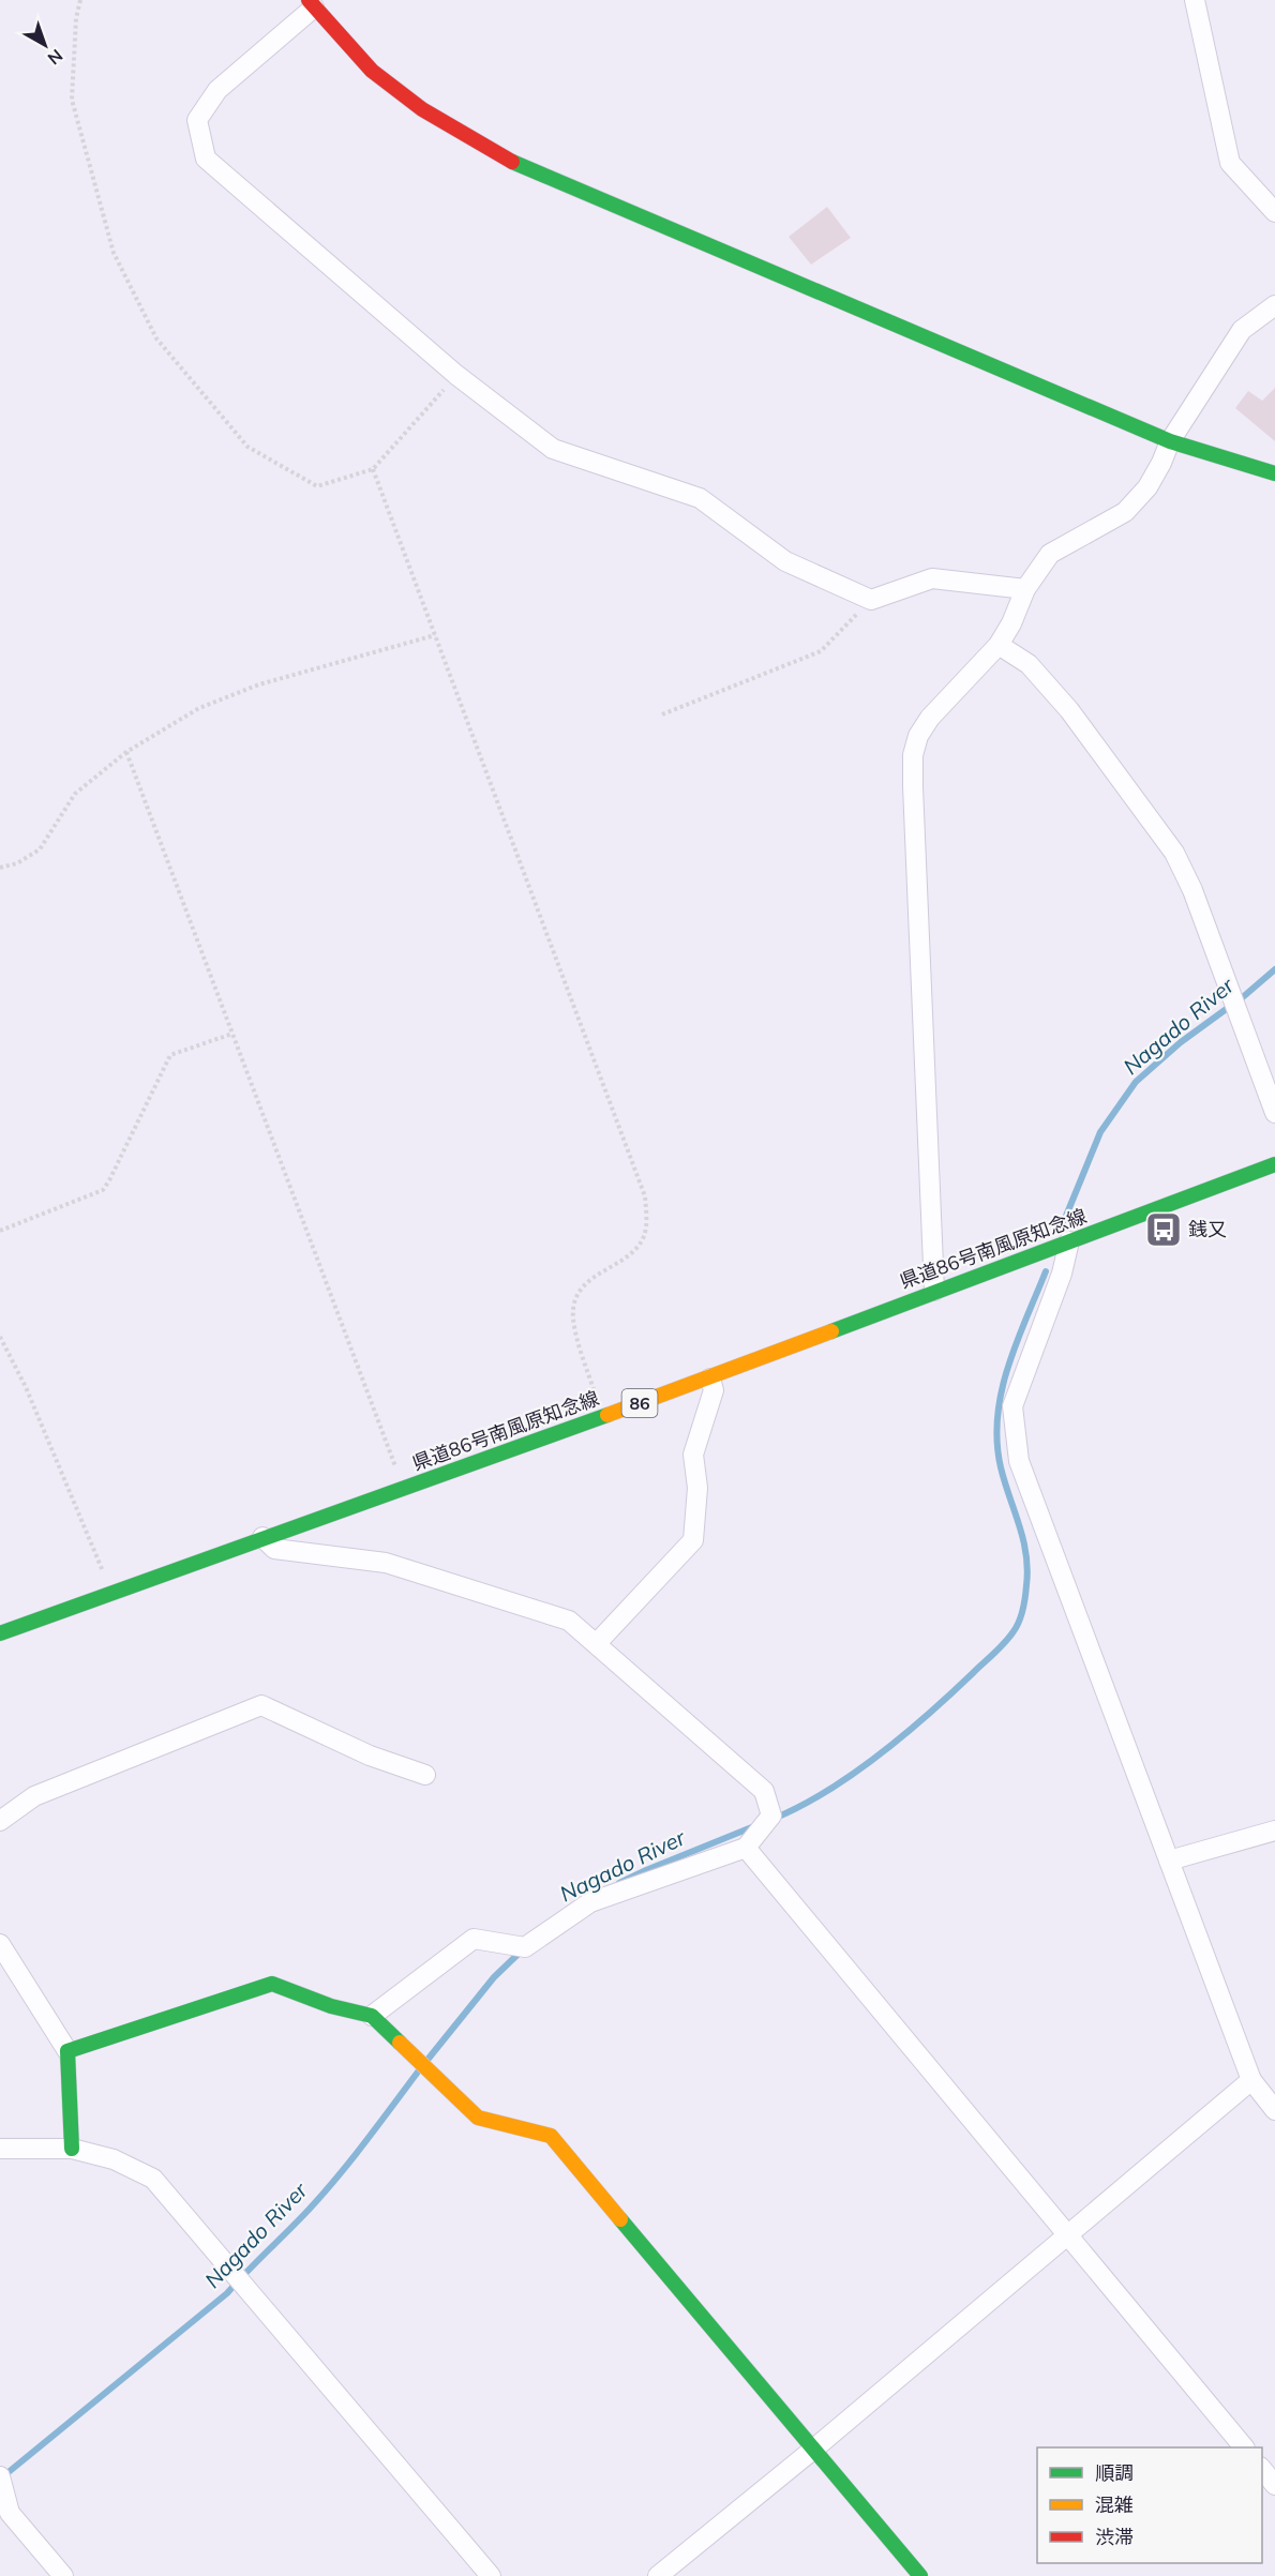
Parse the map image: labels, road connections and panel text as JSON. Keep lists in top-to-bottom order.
{
  "streets": {
    "street": ["県道86号南風原知念線", "86"]
  },
  "water": ["Nagado River"],
  "places": {
    "bus stop": ["銭又"]
  },
  "legend": ["順調", "混雑", "渋滞"],
  "north": "bottom right"
}
